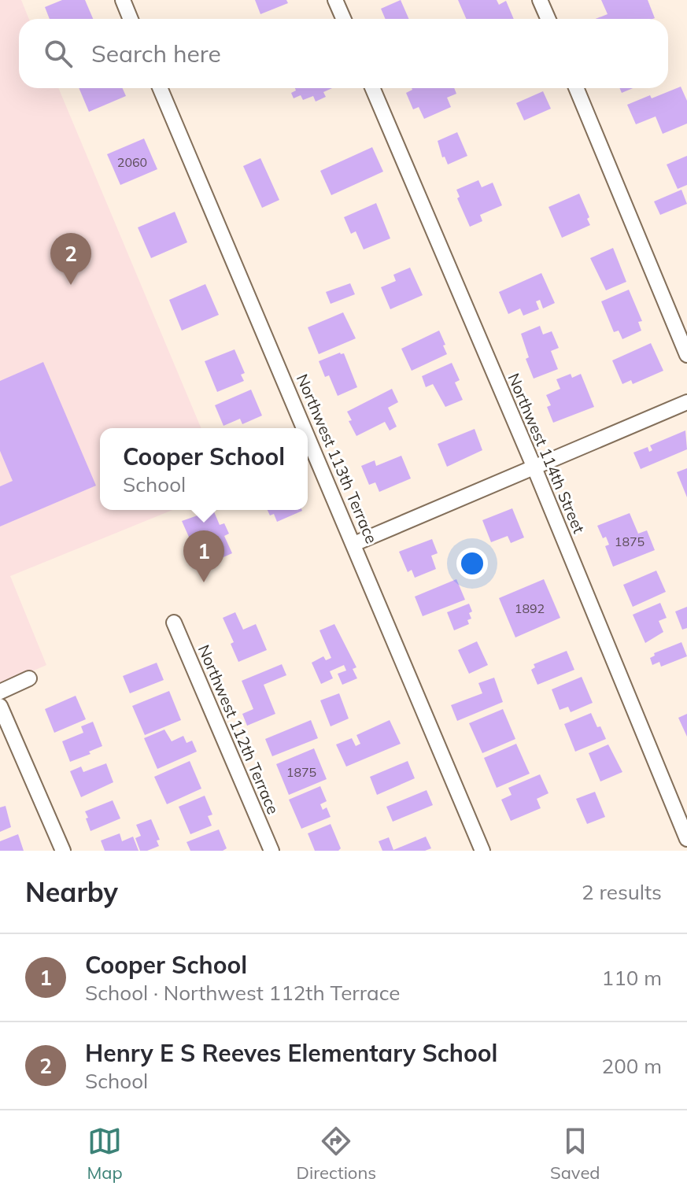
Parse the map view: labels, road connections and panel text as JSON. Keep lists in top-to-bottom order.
{
  "streets": {
    "street": ["Northwest 114th Street", "Northwest 113th Terrace", "Northwest 112th Terrace"]
  },
  "house_numbers": [
    "2060",
    "1875",
    "1892",
    "1875"
  ],
  "page": {
    "search": "Search here",
    "pins": ["2", "1"],
    "popup": ["Cooper School", "School"],
    "heading": ["Nearby", "2 results"],
    "list": [
      {
        "mark": "1",
        "name": "Cooper School",
        "note": "School · Northwest 112th Terrace",
        "value": "110 m"
      },
      {
        "mark": "2",
        "name": "Henry E S Reeves Elementary School",
        "note": "School",
        "value": "200 m"
      }
    ],
    "nav": ["Map", "Directions", "Saved"]
  }
}
